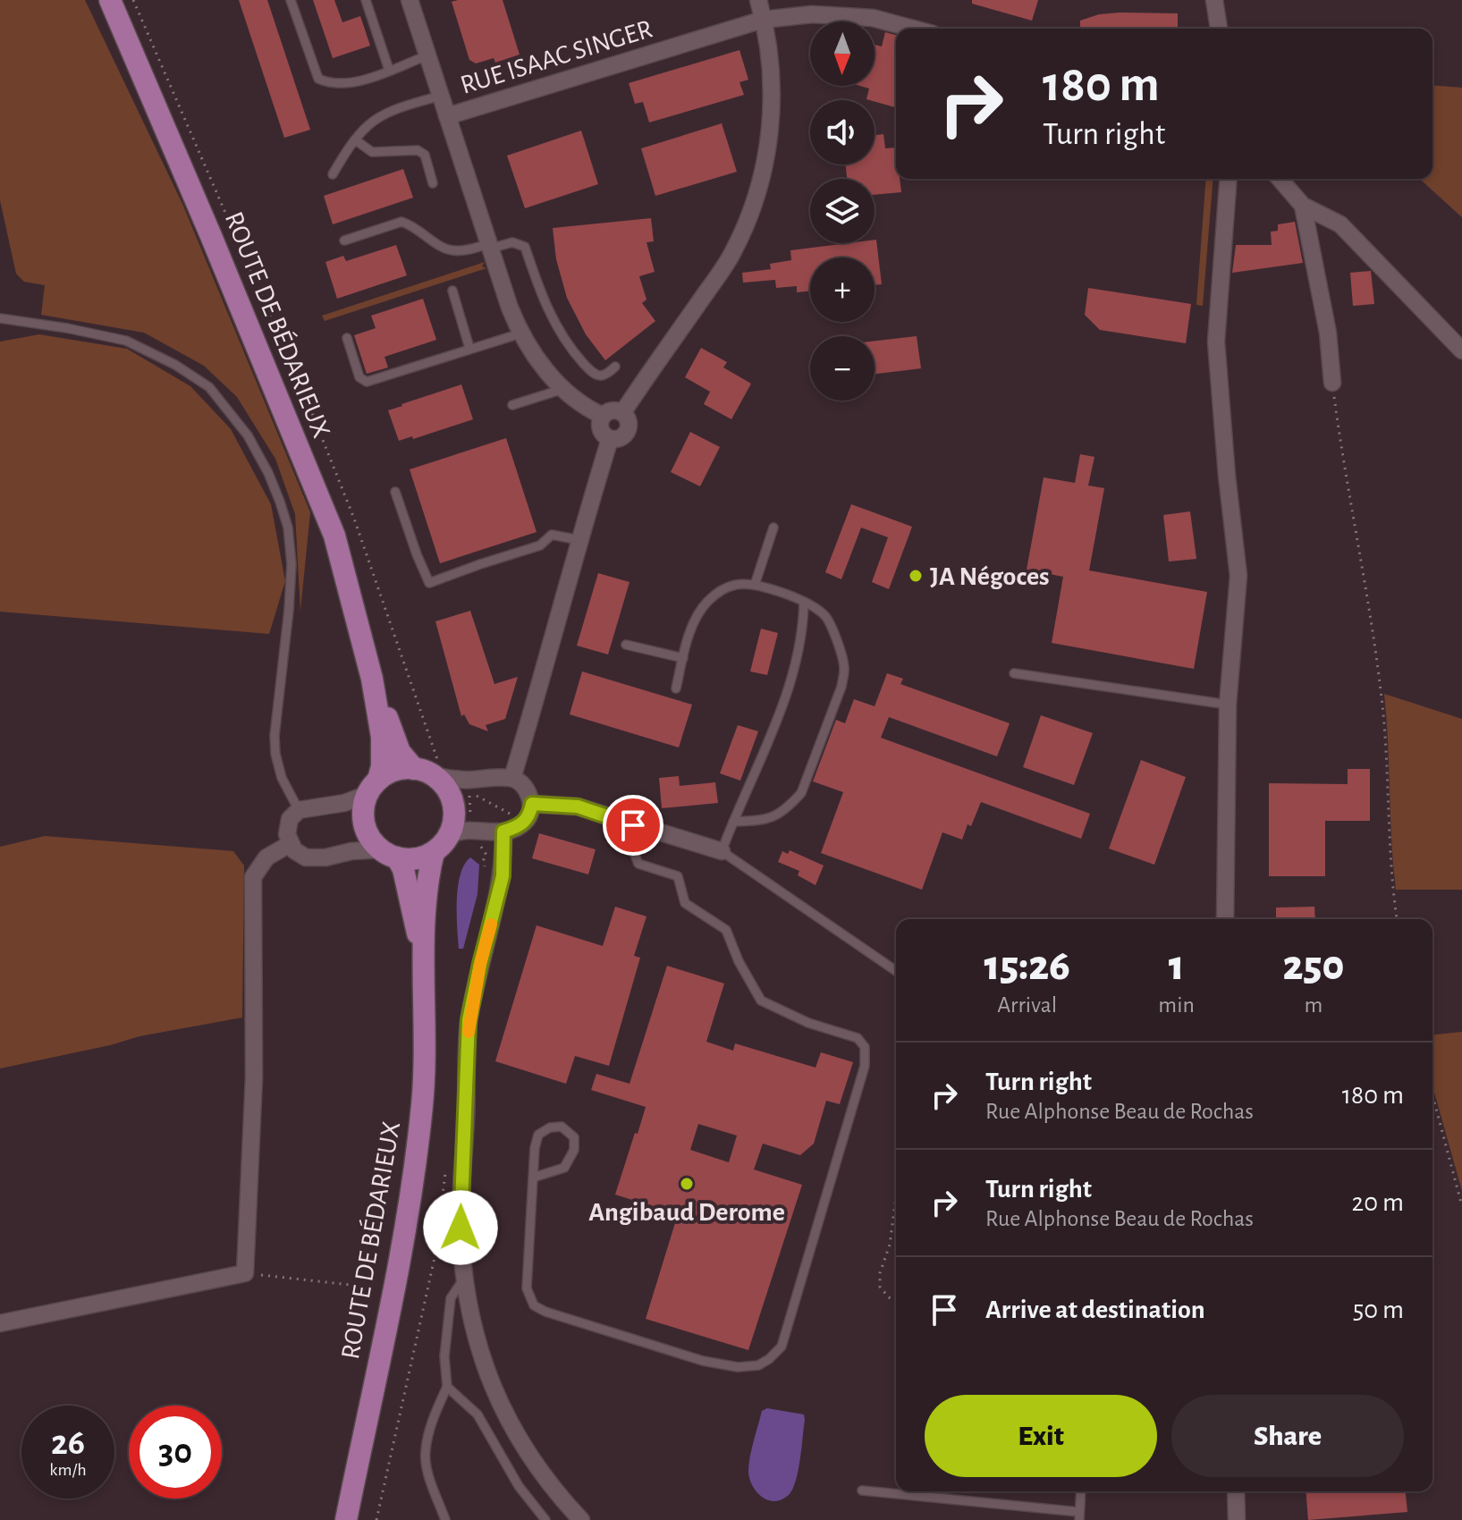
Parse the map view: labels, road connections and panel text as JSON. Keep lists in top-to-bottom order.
{
  "streets": {
    "main road": ["ROUTE DE BÉDARIEUX"],
    "street": ["RUE ISAAC SINGER"]
  },
  "places": ["JA Négoces", "Angibaud Derome"],
  "north": "bottom",
  "page": {
    "map_buttons": ["+", "−"],
    "turn": ["180 m", "Turn right"],
    "eta": [
      "15:26",
      "Arrival",
      "1",
      "min",
      "250",
      "m"
    ],
    "list": [
      {
        "name": "Turn right",
        "note": "Rue Alphonse Beau de Rochas",
        "value": "180 m"
      },
      {
        "name": "Turn right",
        "note": "Rue Alphonse Beau de Rochas",
        "value": "20 m"
      },
      {
        "name": "Arrive at destination",
        "value": "50 m"
      }
    ],
    "buttons": ["Exit", "Share"],
    "speed": "26 km/h",
    "limit": "30"
  }
}
